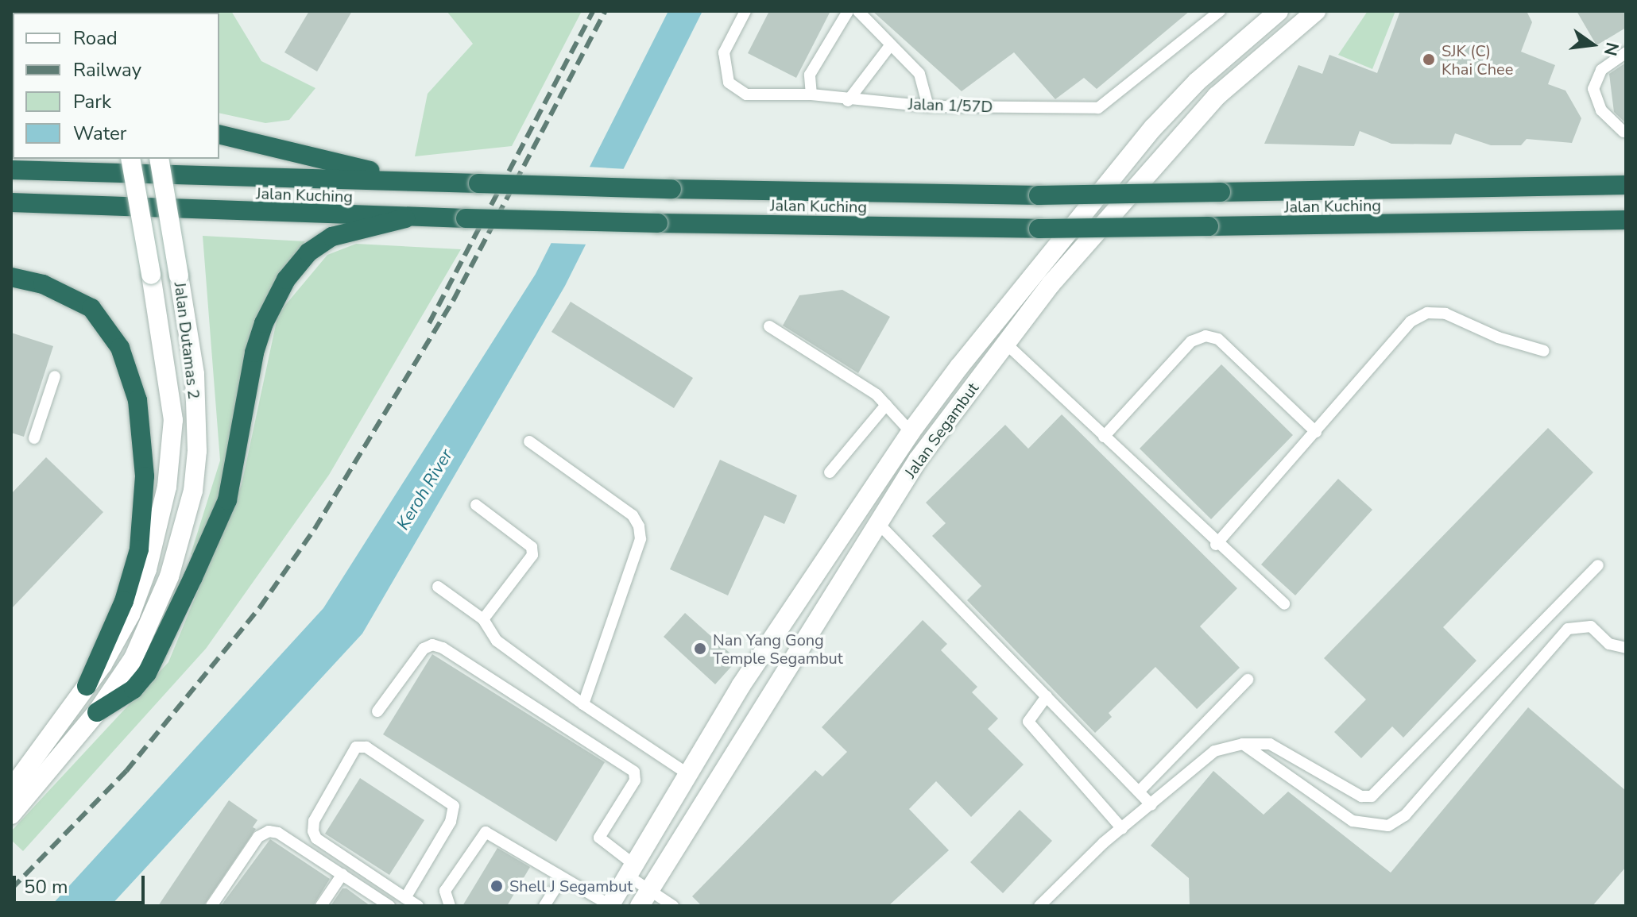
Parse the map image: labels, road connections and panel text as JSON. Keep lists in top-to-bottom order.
{
  "streets": {
    "highway": ["Jalan Kuching"],
    "main road": ["Jalan Dutamas 2", "Jalan Segambut"],
    "lane": ["Jalan 1/57D"]
  },
  "water": ["Keroh River"],
  "places": ["SJK (C) Khai Chee", "Nan Yang Gong Temple Segambut", "Shell J Segambut"],
  "legend": [
    "Road",
    "Railway",
    "Park",
    "Water"
  ],
  "scale_bar": "50 m",
  "north": "right"
}
